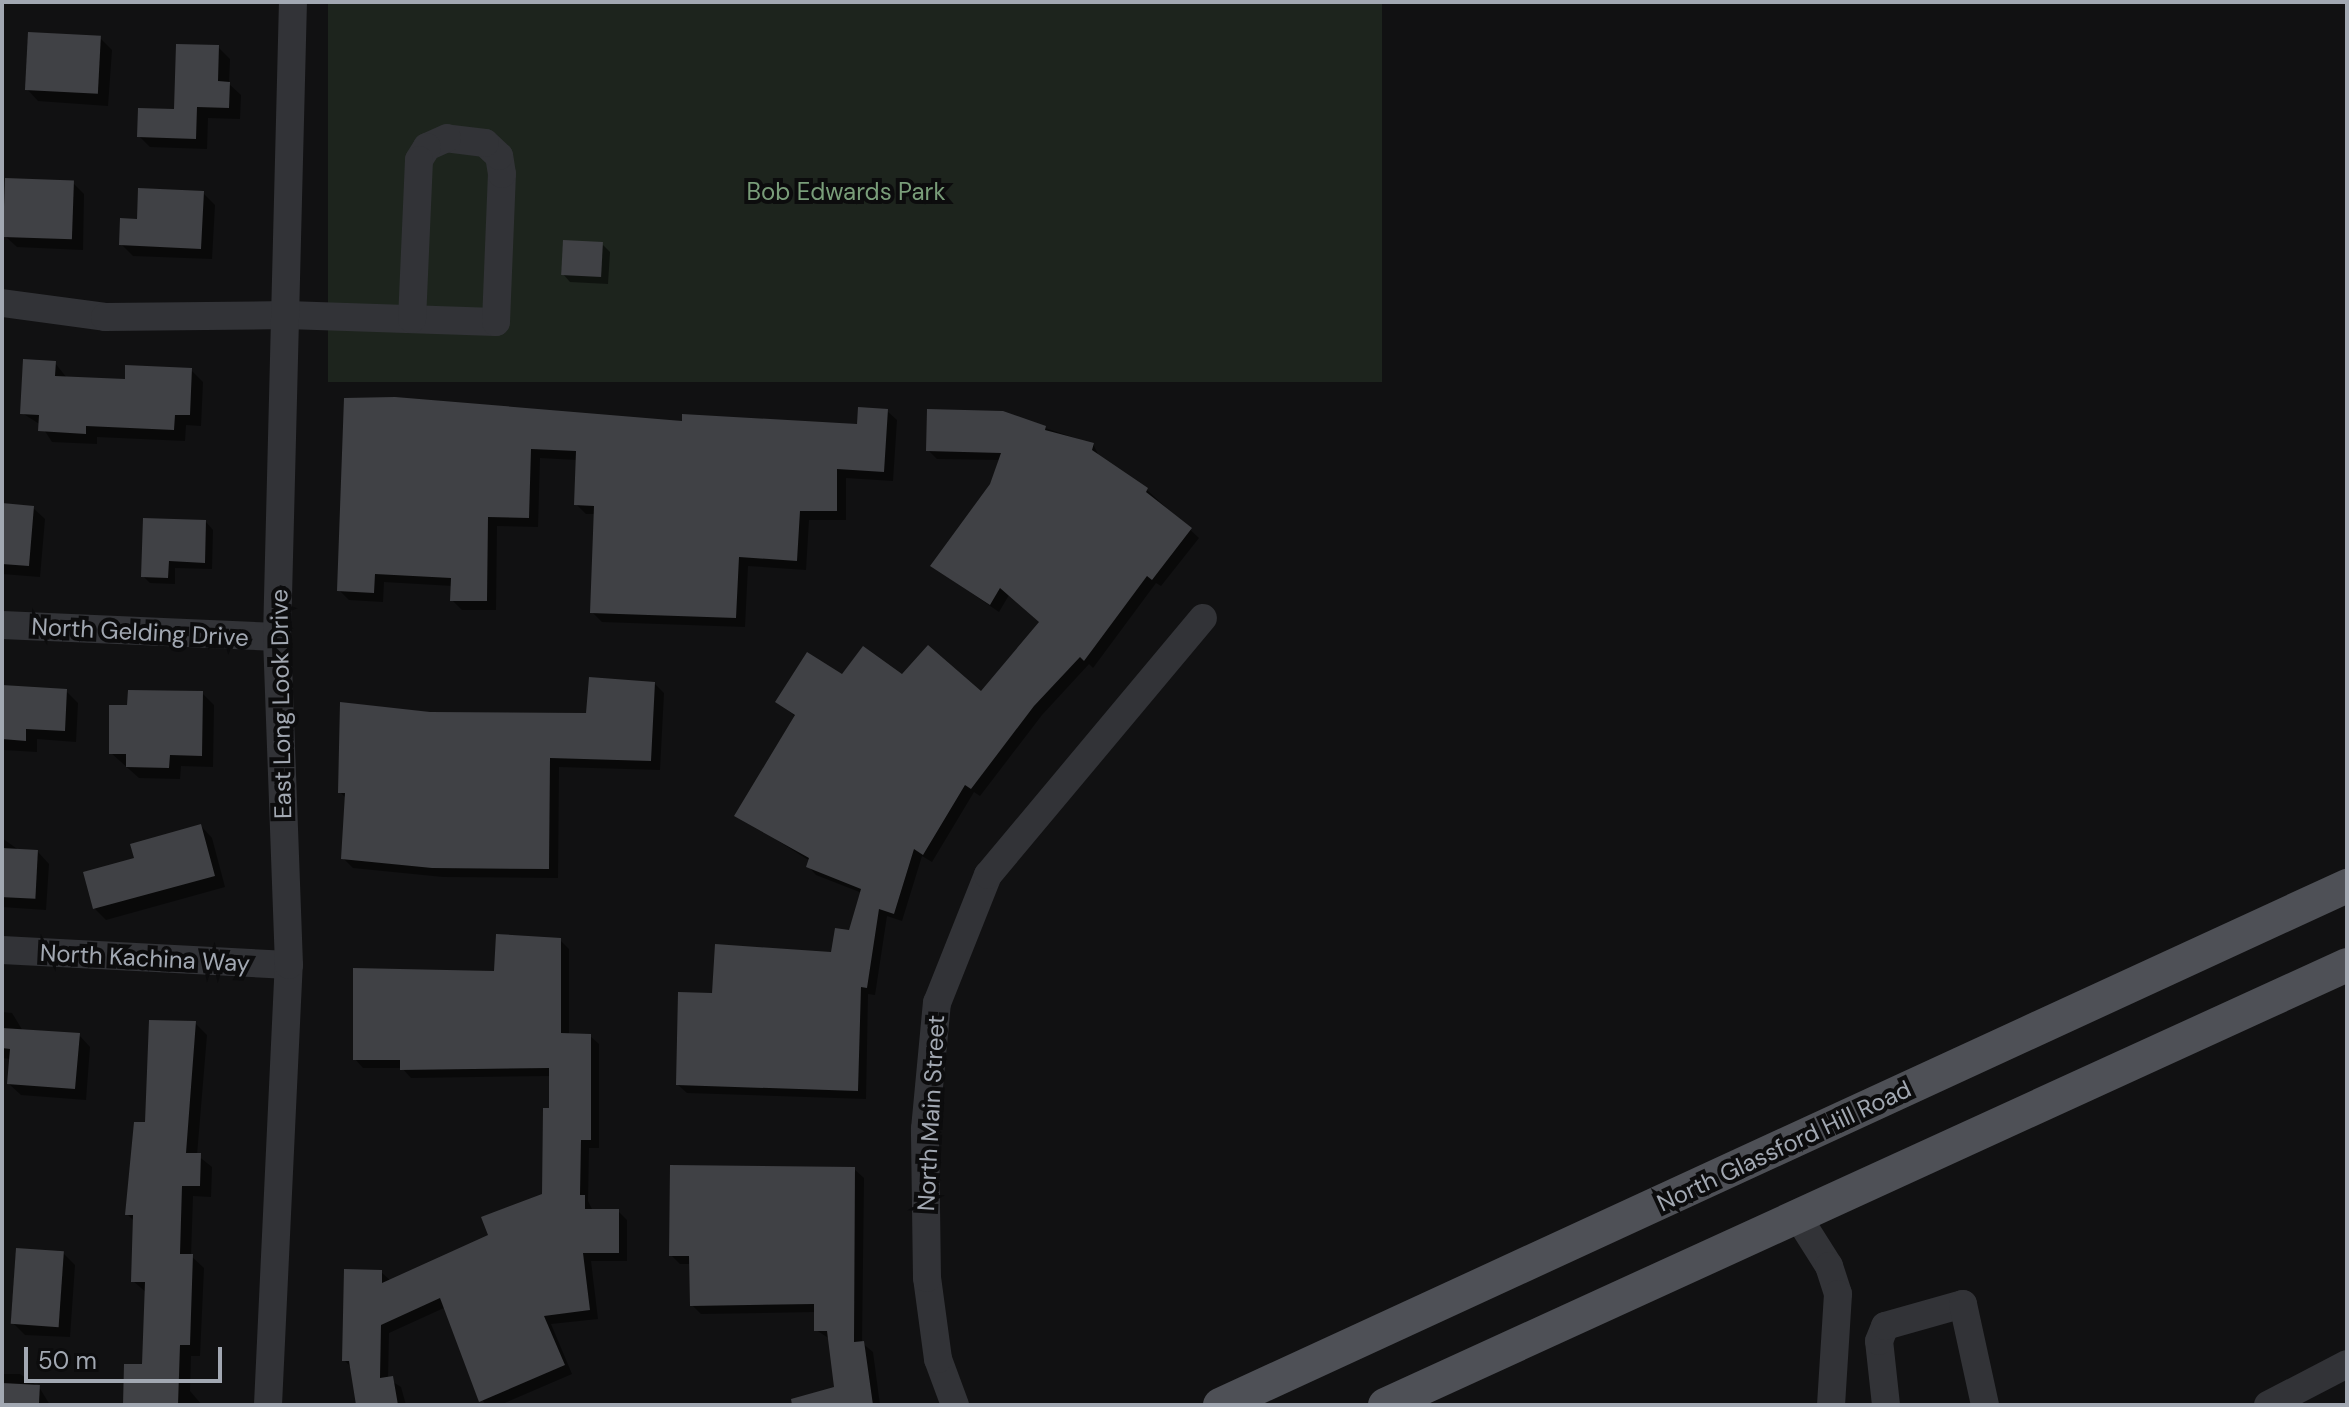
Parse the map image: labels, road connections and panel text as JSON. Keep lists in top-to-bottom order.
{
  "streets": {
    "main road": ["North Glassford Hill Road"],
    "street": [
      "North Gelding Drive",
      "East Long Look Drive",
      "North Kachina Way",
      "North Main Street"
    ]
  },
  "crossings": [
    ["North Gelding Drive", "East Long Look Drive"],
    ["East Long Look Drive", "North Kachina Way"]
  ],
  "parks": ["Bob Edwards Park"],
  "scale_bar": "50 m"
}
